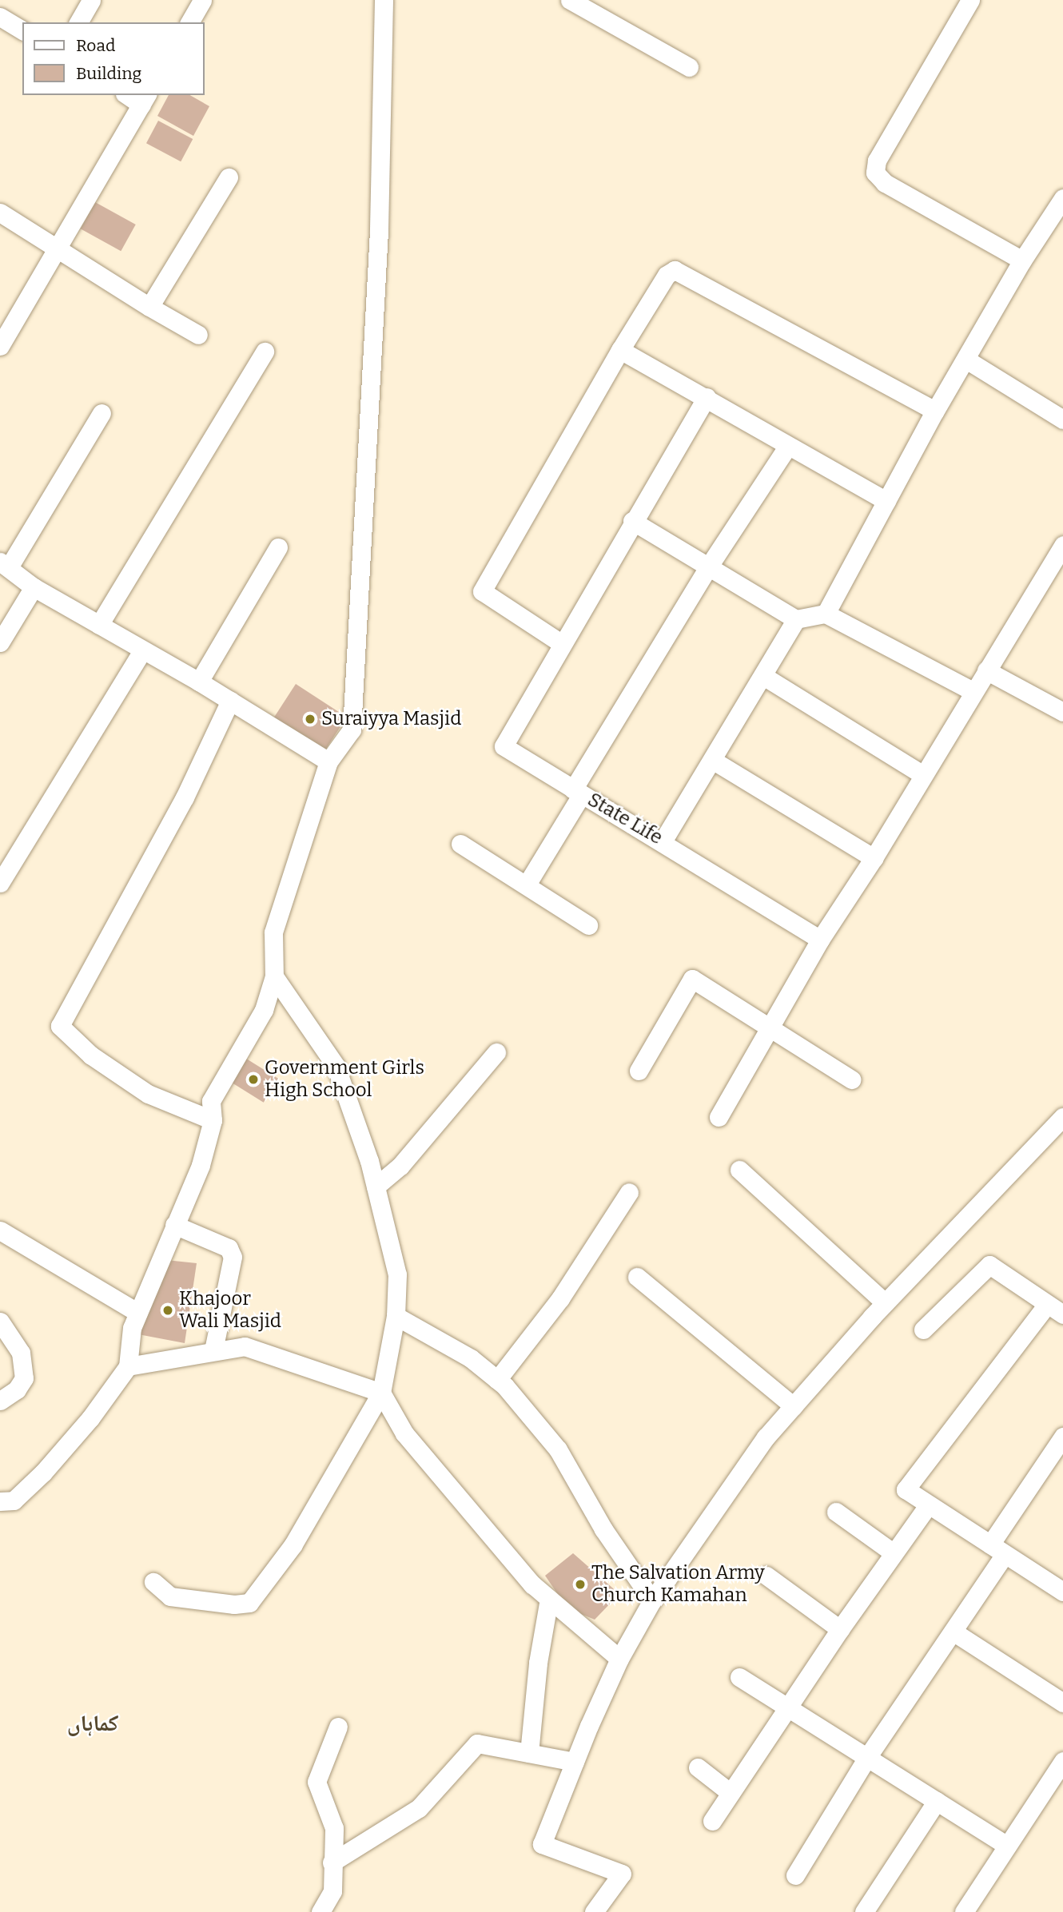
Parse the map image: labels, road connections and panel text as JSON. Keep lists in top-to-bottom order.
{
  "streets": {
    "street": ["State Life"]
  },
  "districts": ["کماہاں"],
  "places": [
    "Suraiyya Masjid",
    "Government Girls High School",
    "Khajoor Wali Masjid",
    "The Salvation Army Church Kamahan"
  ],
  "legend": ["Road", "Building"]
}
